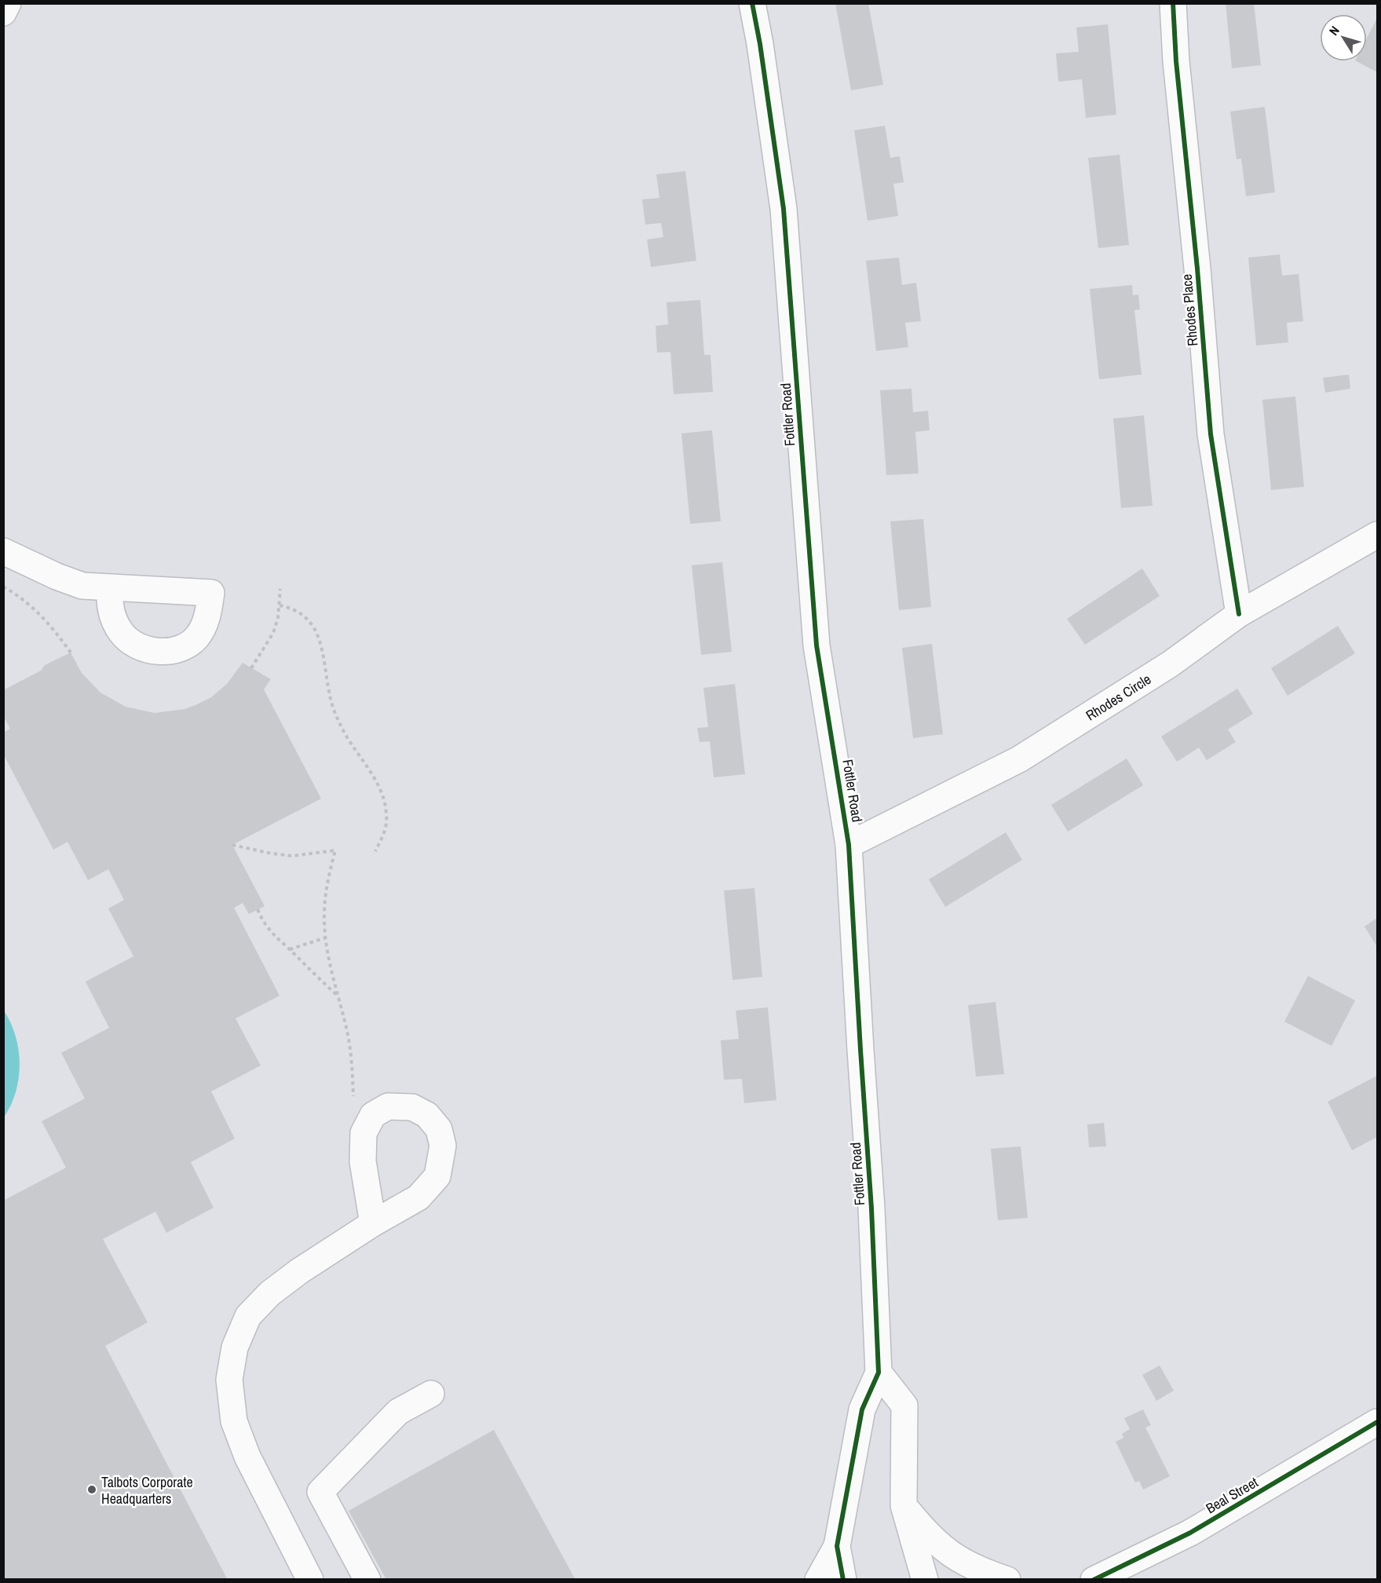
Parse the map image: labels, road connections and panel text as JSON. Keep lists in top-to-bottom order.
{
  "streets": {
    "street": [
      "Rhodes Place",
      "Fottler Road",
      "Rhodes Circle",
      "Beal Street"
    ]
  },
  "crossings": [
    ["Rhodes Place", "Rhodes Circle"],
    ["Fottler Road", "Rhodes Circle"]
  ],
  "places": ["Talbots Corporate Headquarters"],
  "north": "top left"
}
